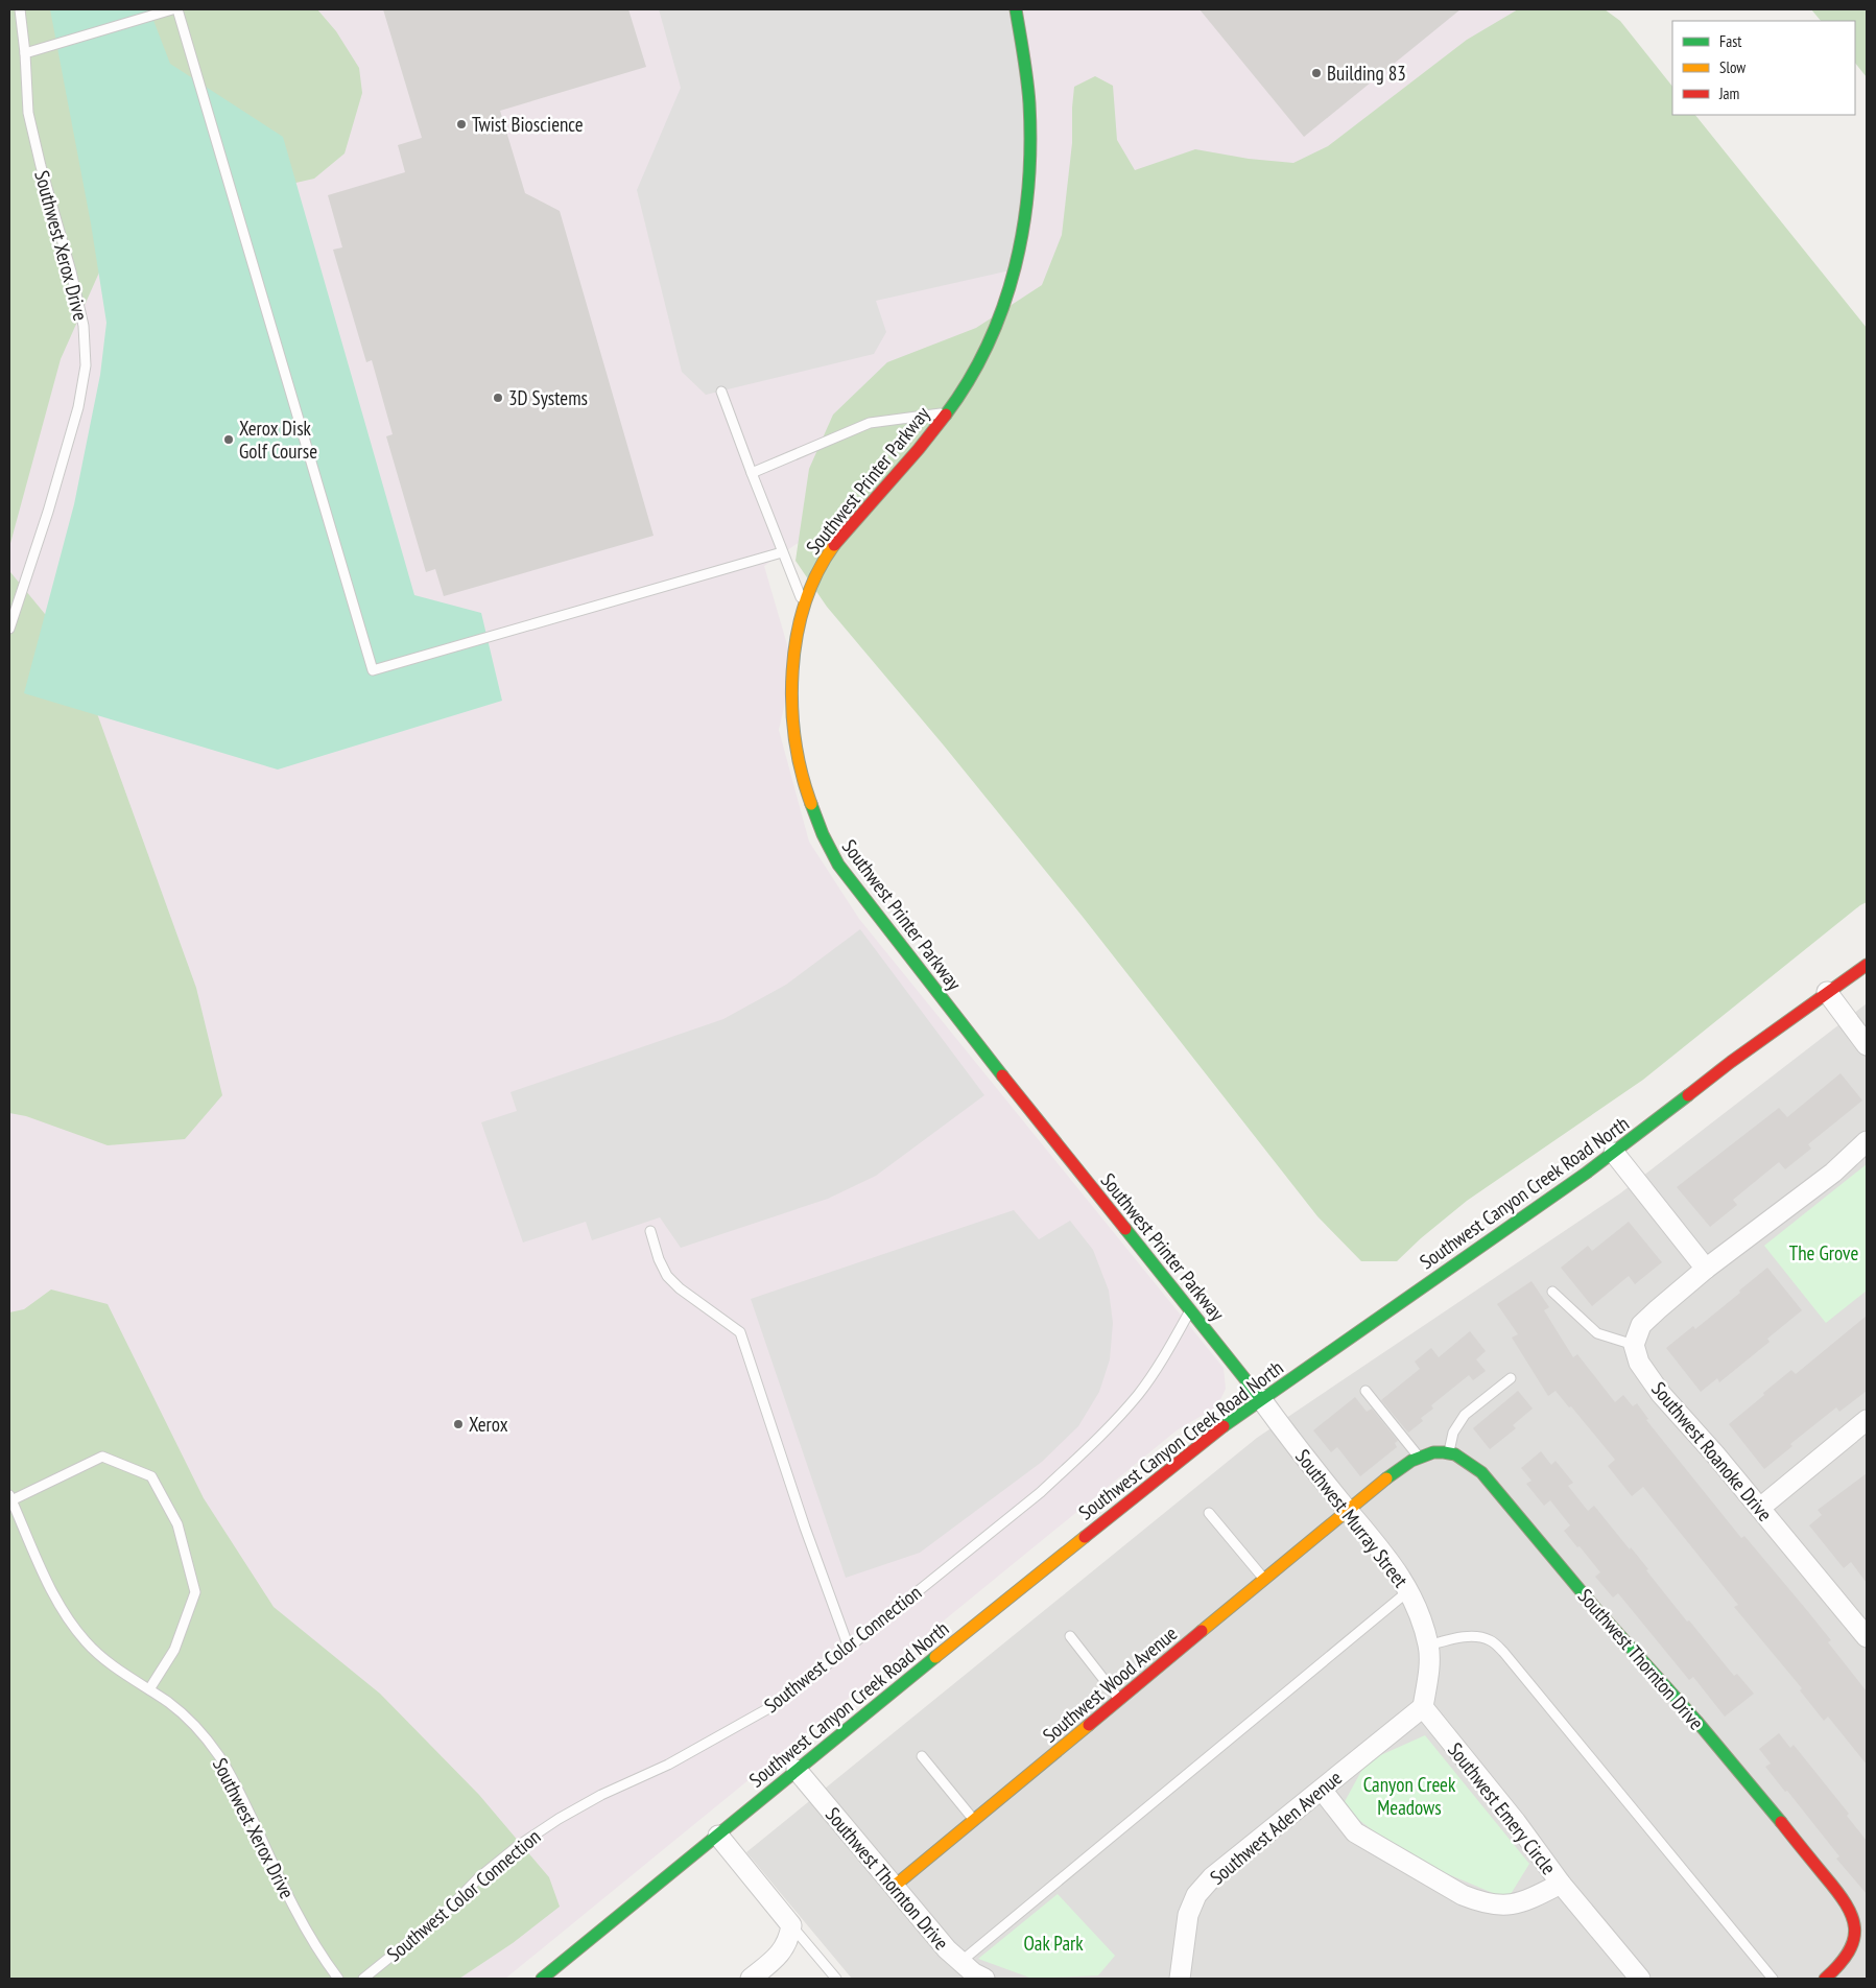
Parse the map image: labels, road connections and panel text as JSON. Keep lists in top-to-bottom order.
{
  "streets": {
    "street": [
      "Southwest Printer Parkway",
      "Southwest Canyon Creek Road North",
      "Southwest Roanoke Drive",
      "Southwest Murray Street",
      "Southwest Thornton Drive",
      "Southwest Wood Avenue",
      "Southwest Emery Circle",
      "Southwest Aden Avenue"
    ],
    "lane": ["Southwest Xerox Drive", "Southwest Color Connection"]
  },
  "crossings": [
    ["Southwest Printer Parkway", "Southwest Canyon Creek Road North"],
    ["Southwest Printer Parkway", "Southwest Murray Street"],
    ["Southwest Printer Parkway", "Southwest Color Connection"],
    ["Southwest Canyon Creek Road North", "Southwest Murray Street"],
    ["Southwest Canyon Creek Road North", "Southwest Thornton Drive"],
    ["Southwest Murray Street", "Southwest Wood Avenue"],
    ["Southwest Murray Street", "Southwest Emery Circle"],
    ["Southwest Murray Street", "Southwest Aden Avenue"],
    ["Southwest Thornton Drive", "Southwest Wood Avenue"],
    ["Southwest Emery Circle", "Southwest Aden Avenue"]
  ],
  "parks": ["The Grove", "Canyon Creek Meadows", "Oak Park"],
  "places": [
    "Building 83",
    "Twist Bioscience",
    "3D Systems",
    "Xerox Disk Golf Course",
    "Xerox"
  ],
  "legend": ["Fast", "Slow", "Jam"]
}
